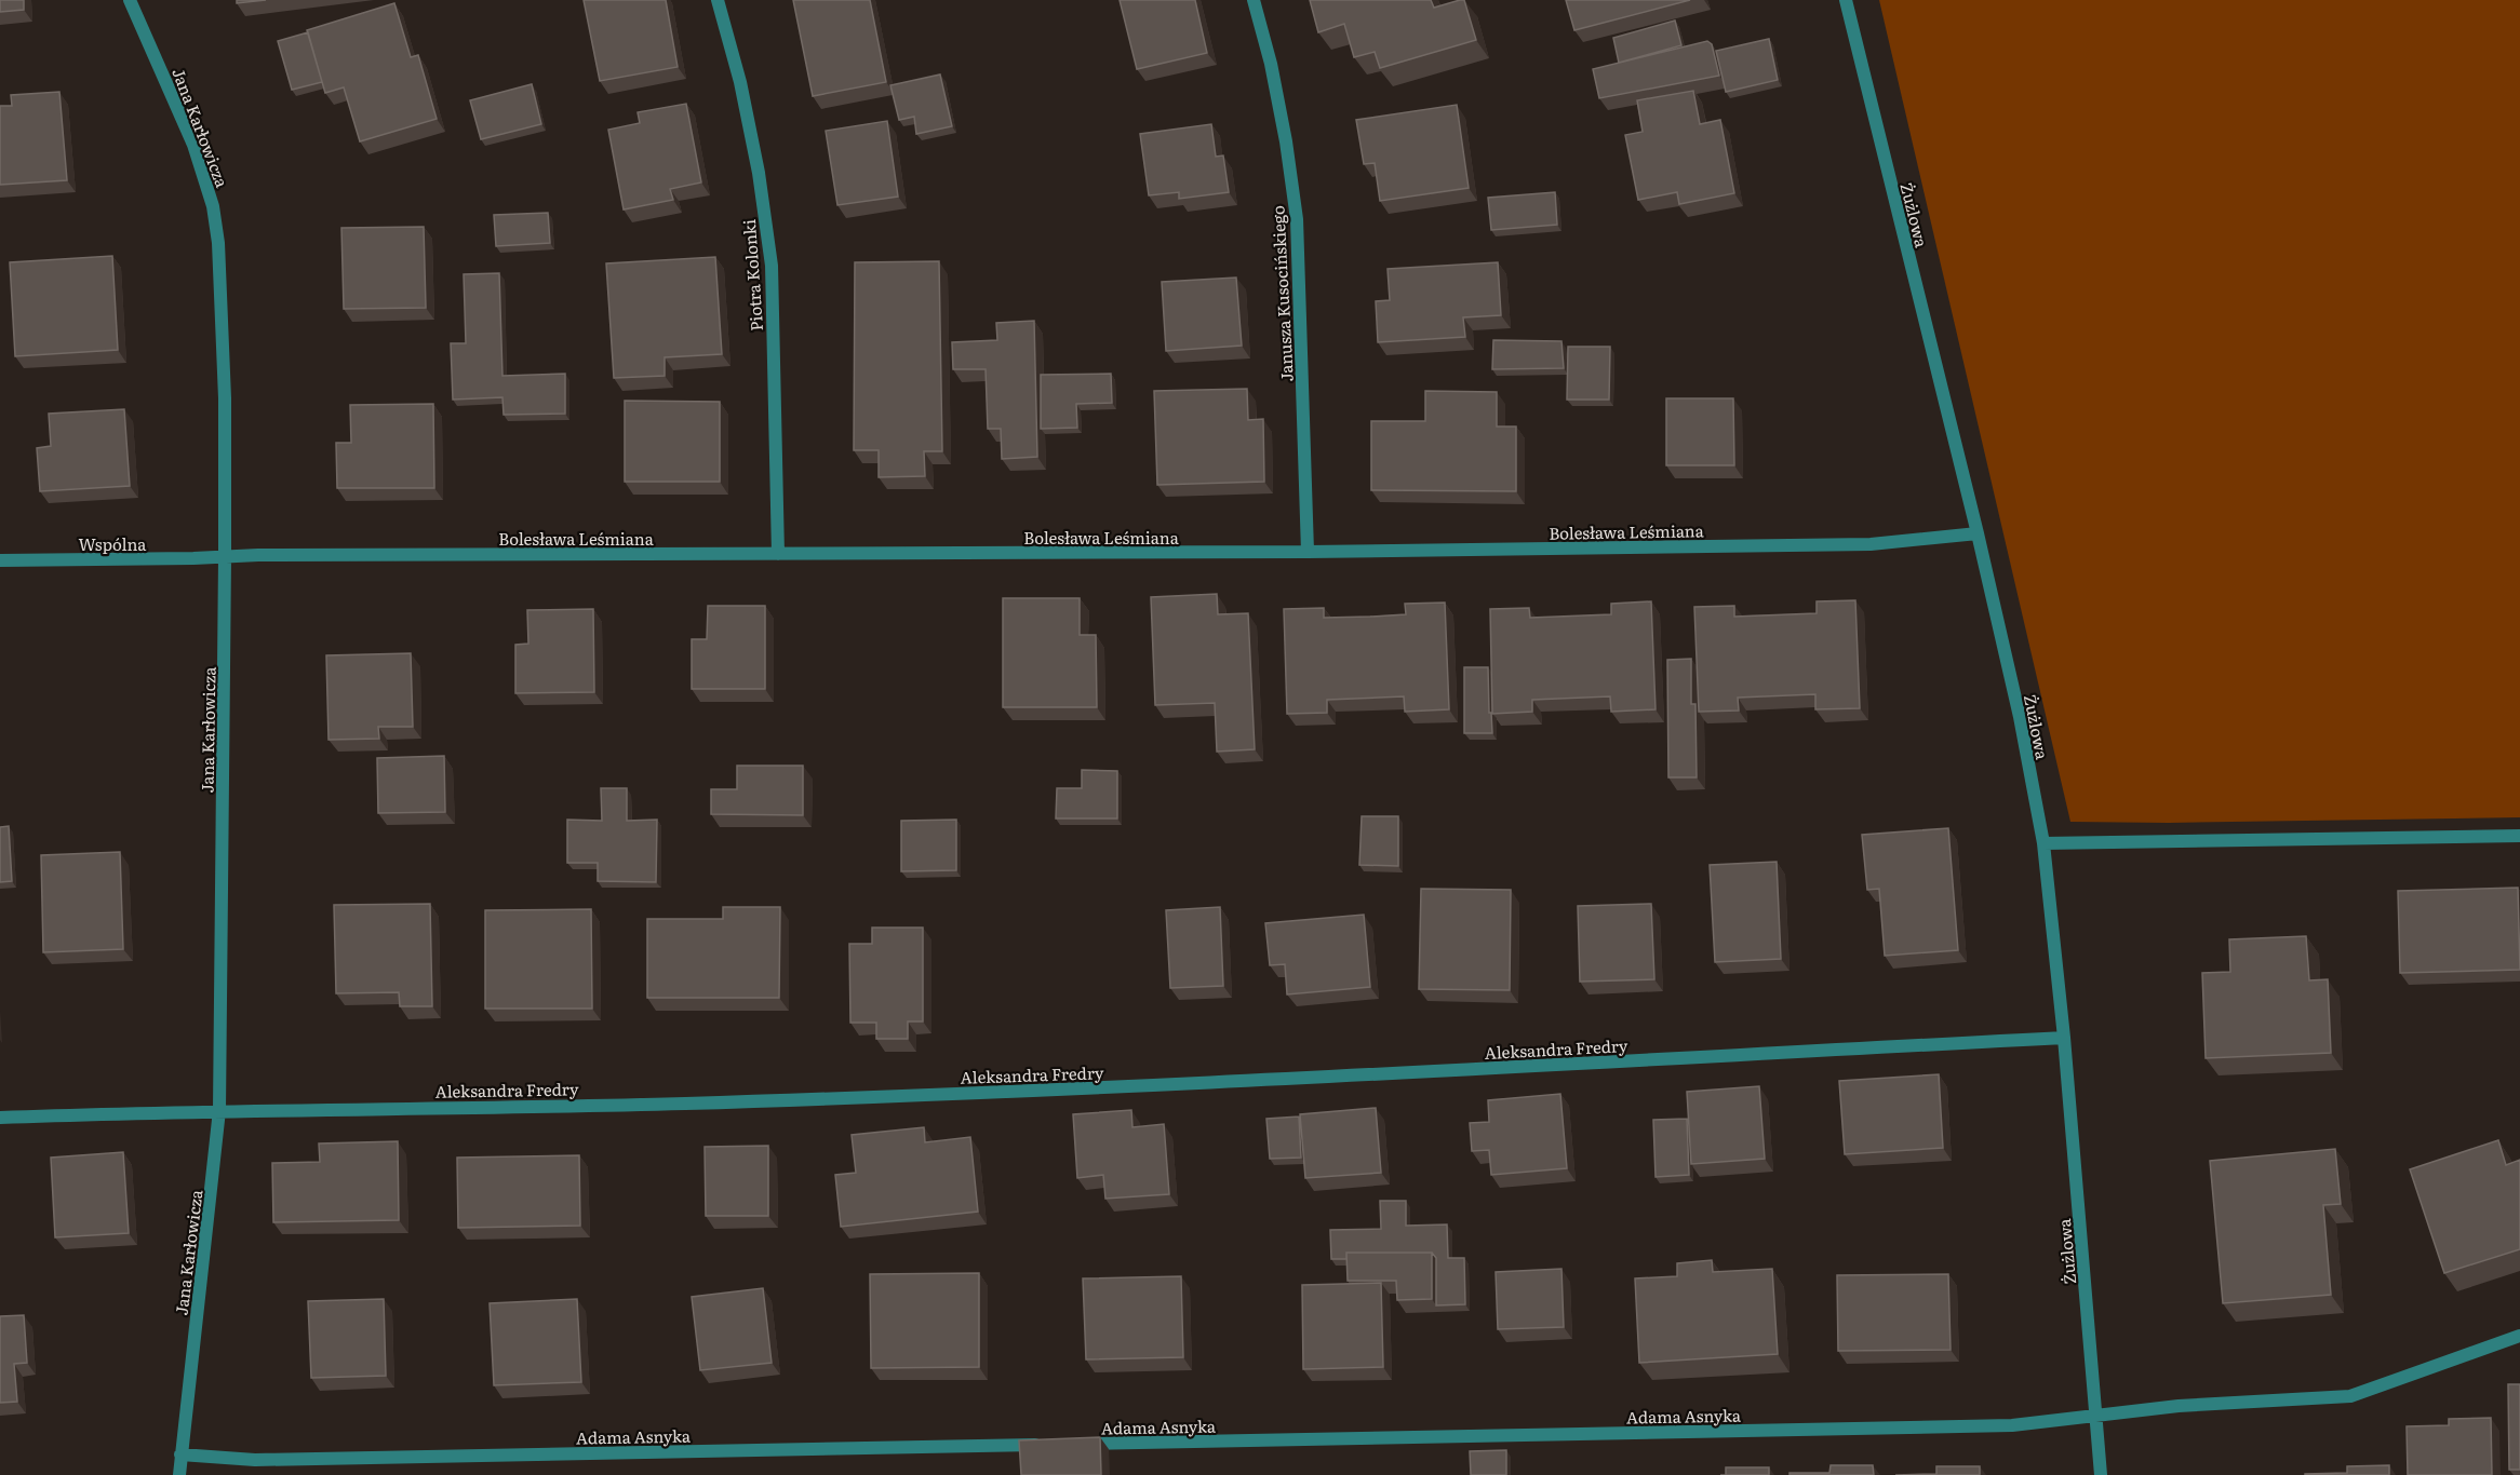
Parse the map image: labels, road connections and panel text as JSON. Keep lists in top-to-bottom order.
{
  "streets": {
    "street": [
      "Jana Karłowicza",
      "Żużlowa",
      "Piotra Kolonki",
      "Janusza Kusocińskiego",
      "Bolesława Leśmiana",
      "Wspólna",
      "Aleksandra Fredry",
      "Adama Asnyka"
    ]
  },
  "crossings": [
    ["Jana Karłowicza", "Bolesława Leśmiana"],
    ["Jana Karłowicza", "Wspólna"],
    ["Jana Karłowicza", "Aleksandra Fredry"],
    ["Jana Karłowicza", "Adama Asnyka"],
    ["Żużlowa", "Bolesława Leśmiana"],
    ["Żużlowa", "Aleksandra Fredry"],
    ["Żużlowa", "Adama Asnyka"],
    ["Piotra Kolonki", "Bolesława Leśmiana"],
    ["Janusza Kusocińskiego", "Bolesława Leśmiana"],
    ["Bolesława Leśmiana", "Wspólna"]
  ]
}
